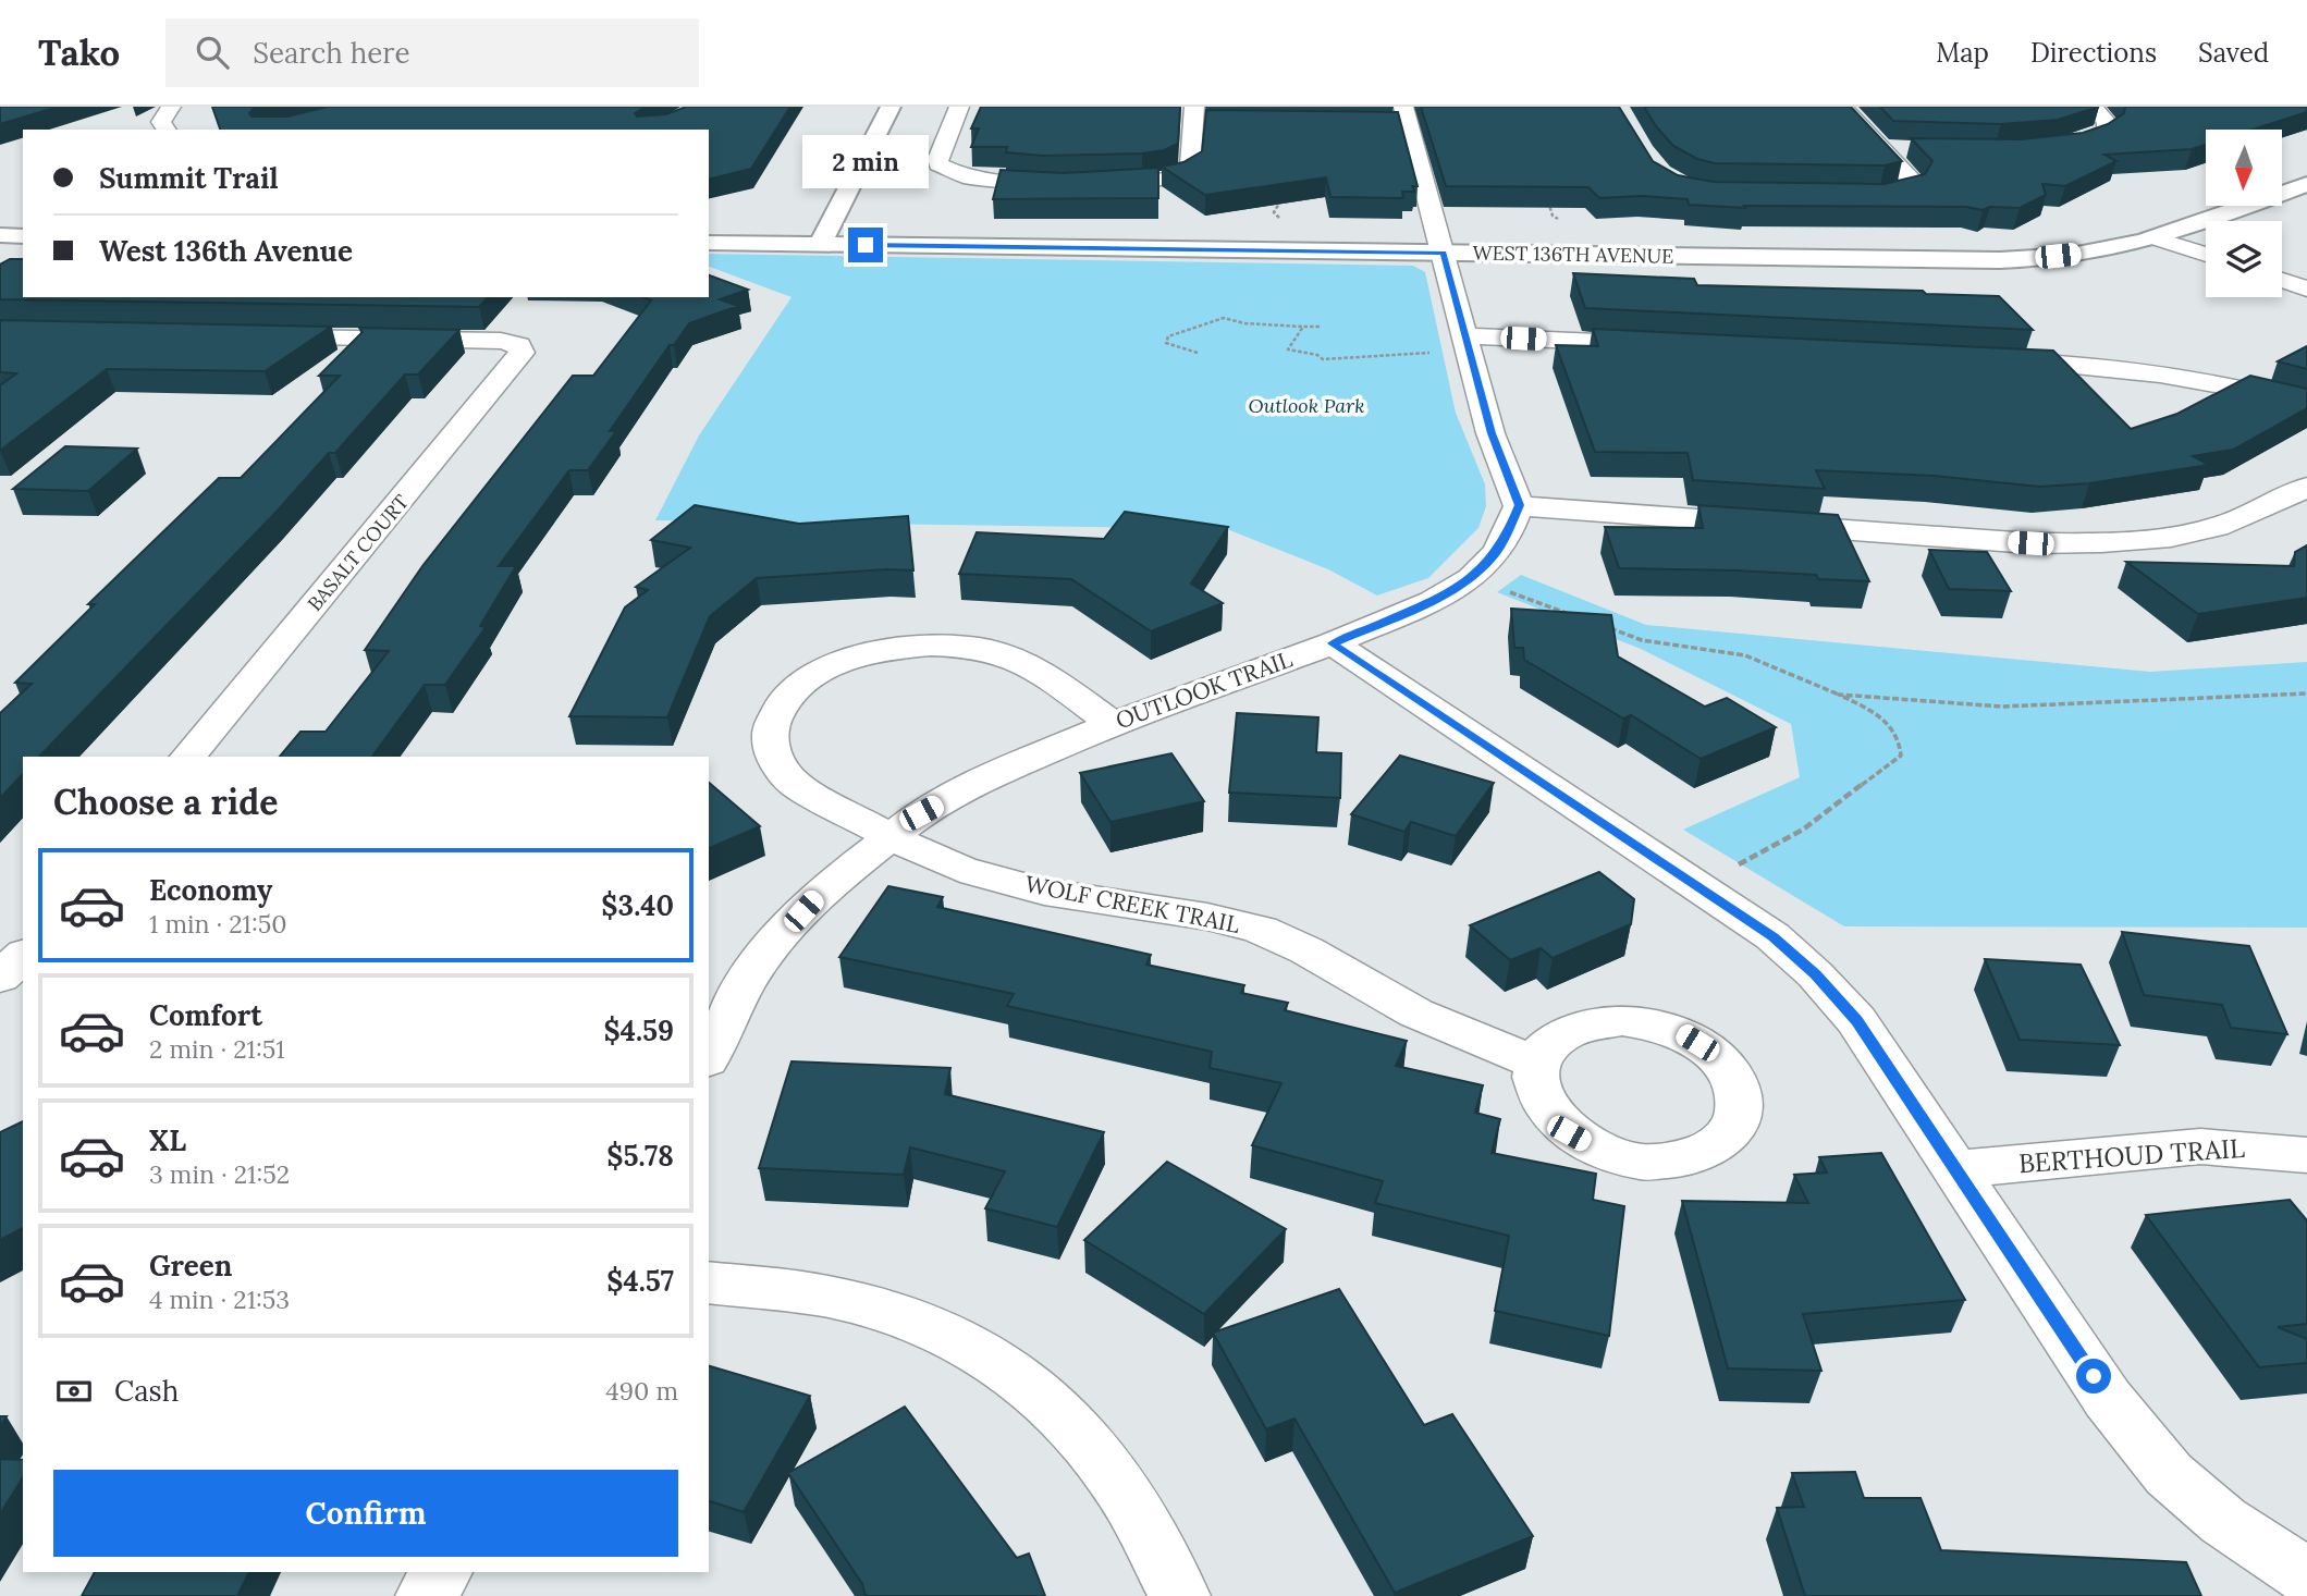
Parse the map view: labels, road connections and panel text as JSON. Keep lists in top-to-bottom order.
{
  "streets": {
    "street": [
      "WEST 136TH AVENUE",
      "BASALT COURT",
      "OUTLOOK TRAIL",
      "WOLF CREEK TRAIL",
      "BERTHOUD TRAIL"
    ]
  },
  "crossings": [
    ["OUTLOOK TRAIL", "WOLF CREEK TRAIL"]
  ],
  "parks": ["Outlook Park"],
  "north": "bottom",
  "page": {
    "header": "Tako",
    "search": "Search here",
    "nav": ["Map", "Directions", "Saved"],
    "banner": ["Summit Trail", "West 136th Avenue"],
    "bubble": "2 min",
    "heading": "Choose a ride",
    "list": [
      {
        "name": "Economy",
        "note": "1 min · 21:50",
        "value": "$3.40"
      },
      {
        "name": "Comfort",
        "note": "2 min · 21:51",
        "value": "$4.59"
      },
      {
        "name": "XL",
        "note": "3 min · 21:52",
        "value": "$5.78"
      },
      {
        "name": "Green",
        "note": "4 min · 21:53",
        "value": "$4.57"
      }
    ],
    "pay": ["Cash", "490 m"],
    "buttons": "Confirm"
  }
}
